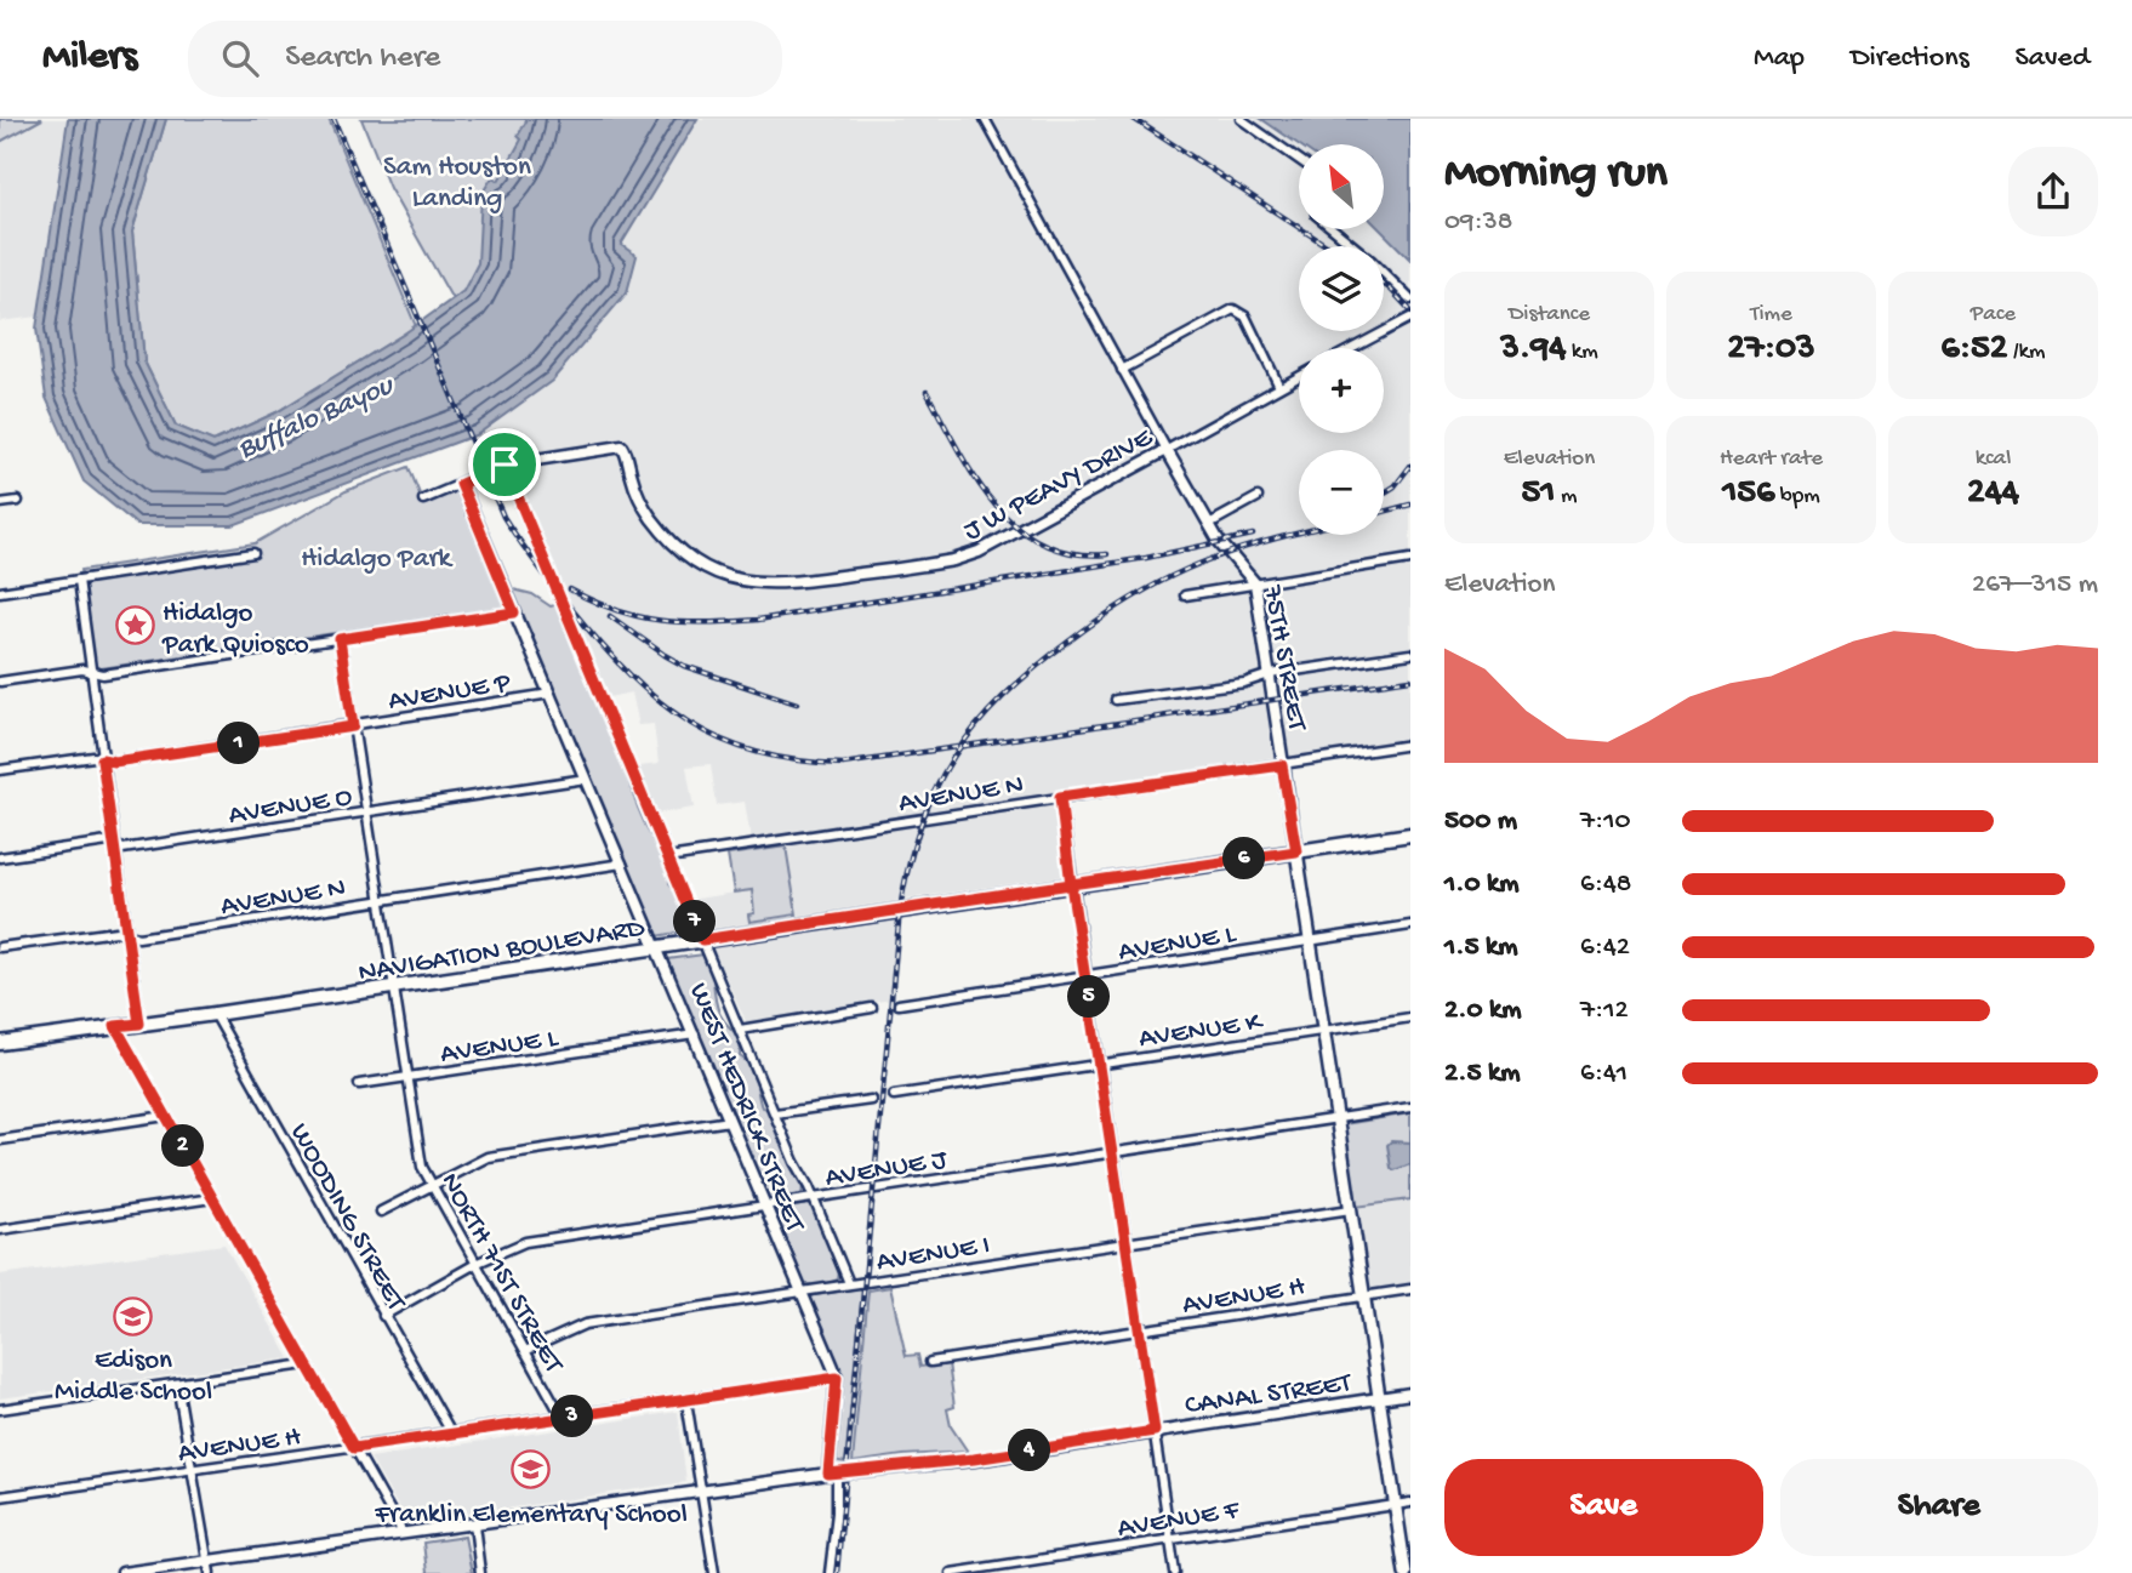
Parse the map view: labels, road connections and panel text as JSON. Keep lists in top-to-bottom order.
{
  "streets": {
    "main road": ["75TH STREET", "NAVIGATION BOULEVARD"],
    "street": [
      "J W PEAVY DRIVE",
      "AVENUE P",
      "AVENUE N",
      "AVENUE O",
      "AVENUE L",
      "AVENUE K",
      "WEST HEDRICK STREET",
      "AVENUE J",
      "WOODING STREET",
      "AVENUE I",
      "NORTH 71ST STREET",
      "AVENUE H",
      "CANAL STREET",
      "AVENUE F"
    ]
  },
  "crossings": [
    ["J W PEAVY DRIVE", "75TH STREET"],
    ["J W PEAVY DRIVE", "WEST HEDRICK STREET"],
    ["75TH STREET", "AVENUE N"],
    ["75TH STREET", "AVENUE L"],
    ["75TH STREET", "NAVIGATION BOULEVARD"],
    ["75TH STREET", "AVENUE K"],
    ["75TH STREET", "AVENUE J"],
    ["75TH STREET", "AVENUE I"],
    ["75TH STREET", "AVENUE H"],
    ["75TH STREET", "CANAL STREET"],
    ["75TH STREET", "AVENUE F"],
    ["AVENUE P", "WEST HEDRICK STREET"],
    ["AVENUE P", "NORTH 71ST STREET"],
    ["AVENUE N", "WEST HEDRICK STREET"],
    ["AVENUE N", "NORTH 71ST STREET"],
    ["AVENUE O", "WEST HEDRICK STREET"],
    ["AVENUE O", "NORTH 71ST STREET"],
    ["AVENUE L", "WEST HEDRICK STREET"],
    ["AVENUE L", "NORTH 71ST STREET"],
    ["NAVIGATION BOULEVARD", "WEST HEDRICK STREET"],
    ["NAVIGATION BOULEVARD", "WOODING STREET"],
    ["NAVIGATION BOULEVARD", "NORTH 71ST STREET"],
    ["WEST HEDRICK STREET", "AVENUE J"],
    ["WEST HEDRICK STREET", "AVENUE I"],
    ["WEST HEDRICK STREET", "AVENUE H"],
    ["WEST HEDRICK STREET", "CANAL STREET"],
    ["AVENUE J", "WOODING STREET"],
    ["AVENUE J", "NORTH 71ST STREET"],
    ["WOODING STREET", "AVENUE H"],
    ["AVENUE I", "NORTH 71ST STREET"],
    ["NORTH 71ST STREET", "AVENUE H"]
  ],
  "water": ["Buffalo Bayou"],
  "parks": ["Sam Houston Landing", "Hidalgo Park"],
  "places": {
    "place": ["Hidalgo Park Quiosco"],
    "school or university": ["Edison Middle School", "Franklin Elementary School"]
  },
  "north": "top left",
  "page": {
    "header": "Milers",
    "search": "Search here",
    "nav": ["Map", "Directions", "Saved"],
    "heading": ["Morning run", "09:38"],
    "map_buttons": ["+", "−"],
    "stats": [
      ["Distance", "3.94 km"],
      ["Time", "27:03"],
      ["Pace", "6:52 /km"],
      ["Elevation", "51 m"],
      ["Heart rate", "156 bpm"],
      ["kcal", "244"]
    ],
    "chart": ["Elevation", "267–315 m"],
    "pins": [
      "1",
      "6",
      "7",
      "5",
      "2",
      "3",
      "4"
    ],
    "list": [
      {
        "name": "500 m",
        "note": "7:10"
      },
      {
        "name": "1.0 km",
        "note": "6:48"
      },
      {
        "name": "1.5 km",
        "note": "6:42"
      },
      {
        "name": "2.0 km",
        "note": "7:12"
      },
      {
        "name": "2.5 km",
        "note": "6:41"
      }
    ],
    "buttons": ["Save", "Share"]
  }
}
